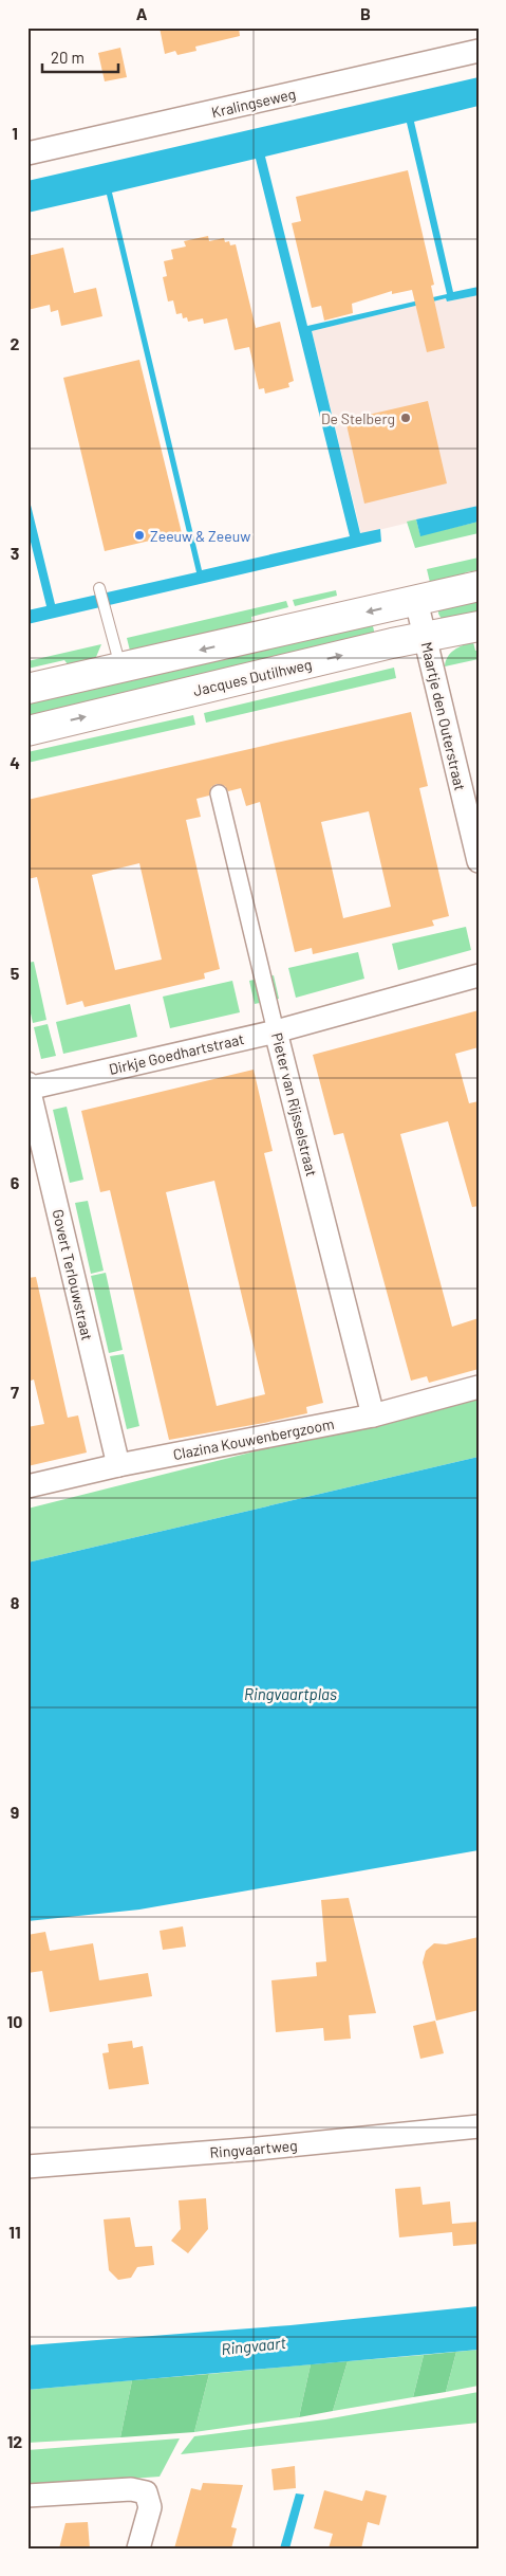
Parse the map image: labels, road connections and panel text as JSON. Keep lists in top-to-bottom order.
{
  "streets": {
    "main road": ["Jacques Dutilhweg"],
    "street": [
      "Kralingseweg",
      "Maartje den Outerstraat",
      "Dirkje Goedhartstraat",
      "Pieter van Rijsselstraat",
      "Govert Terlouwstraat",
      "Clazina Kouwenbergzoom",
      "Ringvaartweg"
    ]
  },
  "crossings": [
    ["Jacques Dutilhweg", "Maartje den Outerstraat"],
    ["Dirkje Goedhartstraat", "Pieter van Rijsselstraat"],
    ["Dirkje Goedhartstraat", "Govert Terlouwstraat"],
    ["Pieter van Rijsselstraat", "Clazina Kouwenbergzoom"],
    ["Govert Terlouwstraat", "Clazina Kouwenbergzoom"]
  ],
  "water": ["Ringvaartplas", "Ringvaart"],
  "places": ["De Stelberg", "Zeeuw & Zeeuw"],
  "scale_bar": "20 m",
  "grid": {
    "columns": ["A", "B"],
    "rows": [
      "1",
      "2",
      "3",
      "4",
      "5",
      "6",
      "7",
      "8",
      "9",
      "10",
      "11",
      "12"
    ]
  }
}
